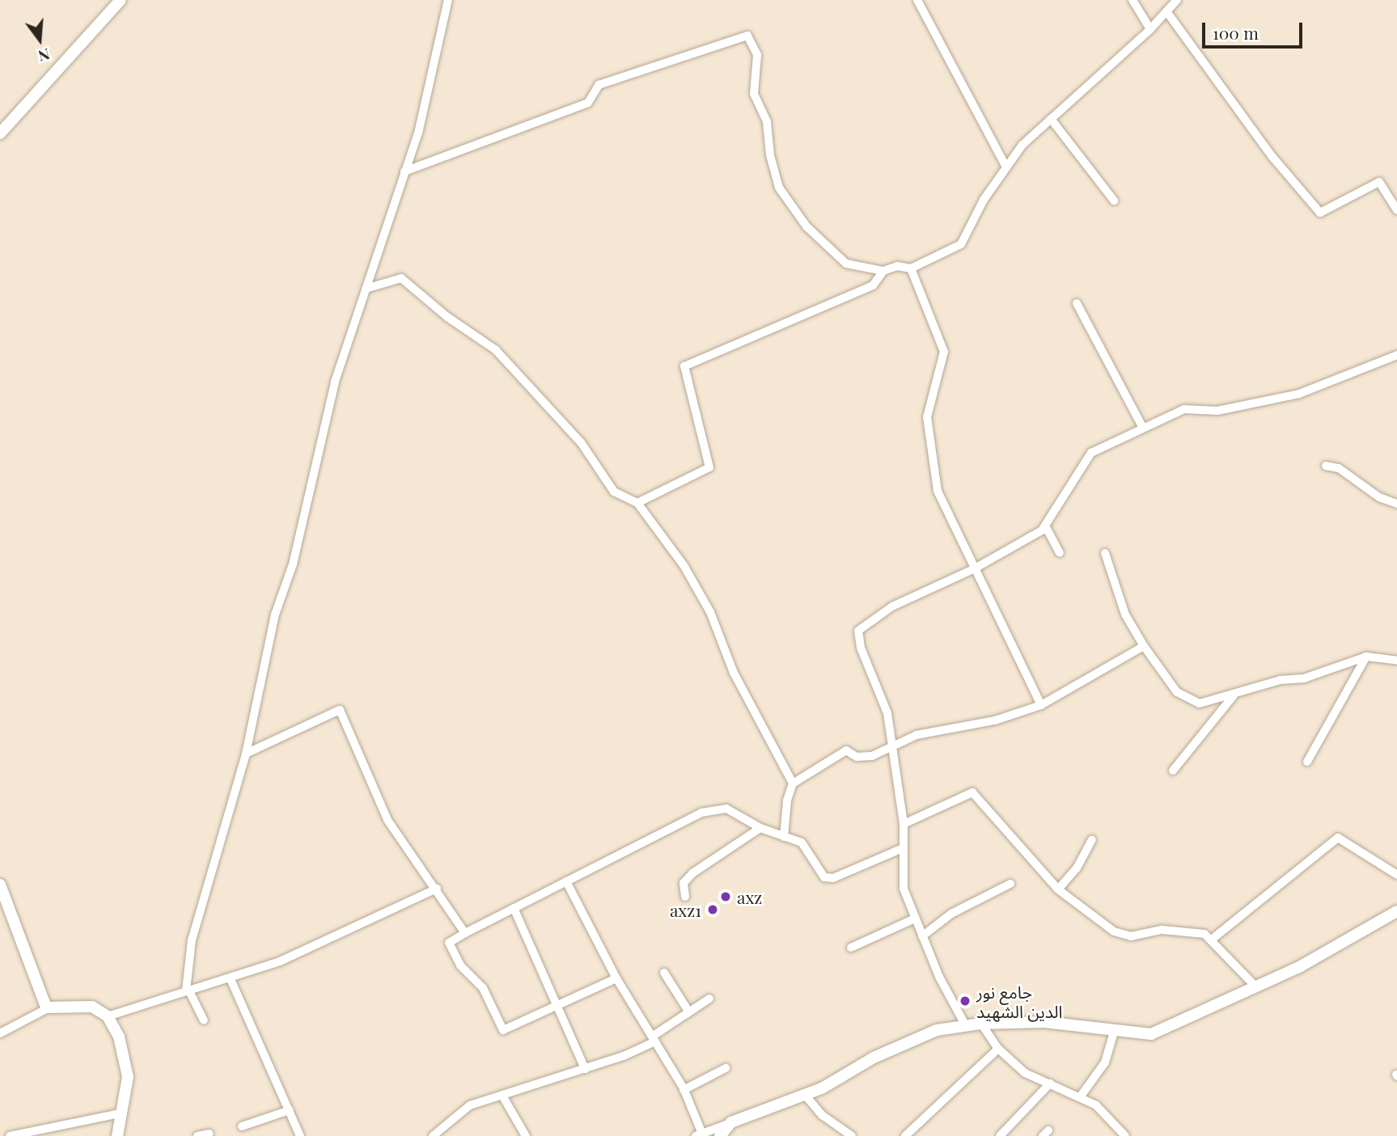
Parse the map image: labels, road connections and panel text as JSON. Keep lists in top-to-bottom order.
{
  "places": ["axz", "axz1", "جامع نور الدين الشهيد"],
  "scale_bar": "100 m",
  "north": "bottom"
}
